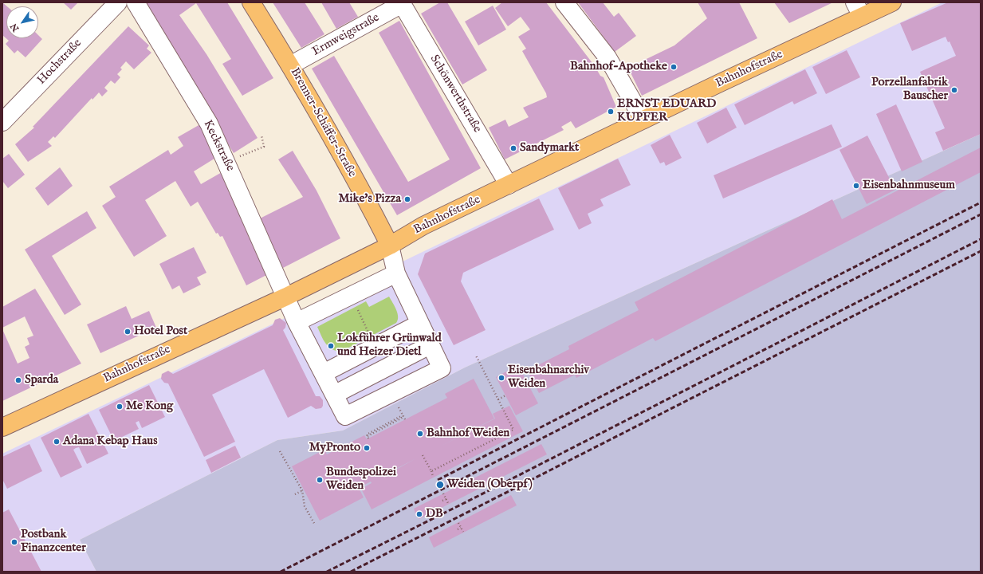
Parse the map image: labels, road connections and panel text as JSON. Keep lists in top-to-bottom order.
{
  "streets": {
    "main road": ["Bahnhofstraße", "Brenner-Schäffer-Straße"],
    "street": [
      "Ermweigstraße",
      "Hochstraße",
      "Schönwerthstraße",
      "Keckstraße"
    ]
  },
  "crossings": [
    ["Ermweigstraße", "Schönwerthstraße"],
    ["Ermweigstraße", "Brenner-Schäffer-Straße"],
    ["Bahnhofstraße", "Schönwerthstraße"],
    ["Bahnhofstraße", "Brenner-Schäffer-Straße"],
    ["Bahnhofstraße", "Keckstraße"]
  ],
  "places": [
    "Bahnhof-Apotheke",
    "Porzellanfabrik Bauscher",
    "ERNST EDUARD KUPFER",
    "Sandymarkt",
    "Eisenbahnmuseum",
    "Mike's Pizza",
    "Hotel Post",
    "Lokführer Grünwald und Heizer Dietl",
    "Eisenbahnarchiv Weiden",
    "Sparda",
    "Me Kong",
    "Bahnhof Weiden",
    "Adana Kebap Haus",
    "MyPronto",
    "Bundespolizei Weiden",
    "Weiden (Oberpf)",
    "DB",
    "Postbank Finanzcenter"
  ],
  "north": "bottom left"
}
